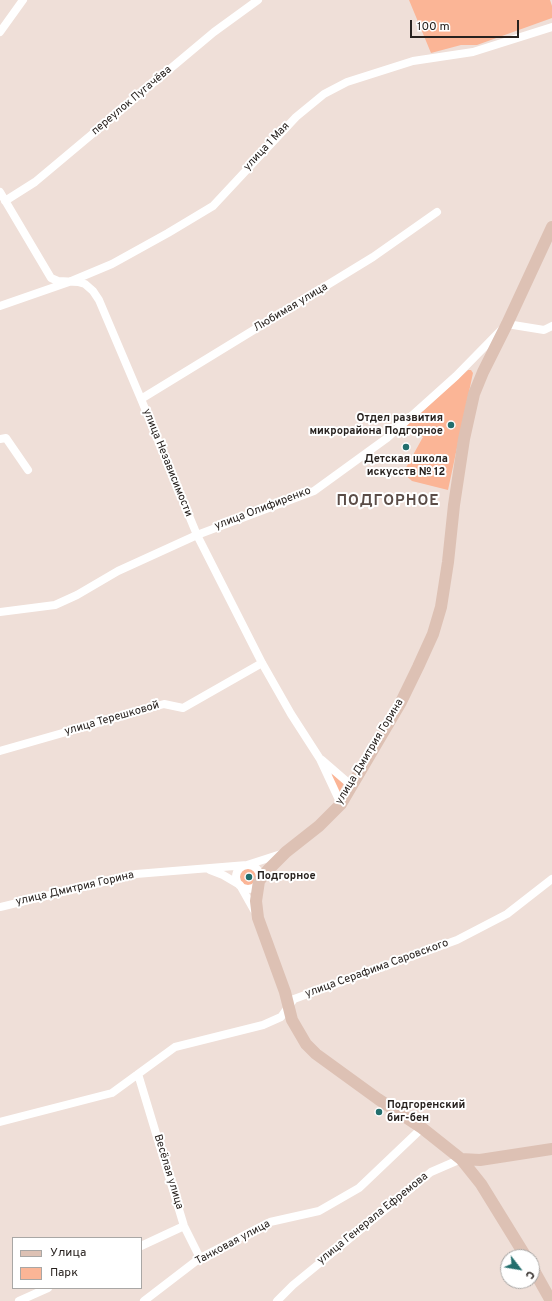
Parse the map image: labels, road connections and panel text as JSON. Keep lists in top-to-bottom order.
{
  "streets": {
    "street": [
      "переулок Пугачёва",
      "улица 1 Мая",
      "Любимая улица",
      "улица Независимости",
      "улица Олифиренко",
      "улица Терешковой",
      "улица Дмитрия Горина",
      "улица Серафима Саровского",
      "Весёлая улица",
      "улица Генерала Ефремова",
      "Танковая улица"
    ]
  },
  "crossings": [
    ["переулок Пугачёва", "улица Независимости"],
    ["улица 1 Мая", "улица Независимости"],
    ["Любимая улица", "улица Независимости"],
    ["улица Независимости", "улица Олифиренко"],
    ["улица Независимости", "улица Терешковой"],
    ["улица Олифиренко", "улица Дмитрия Горина"],
    ["улица Серафима Саровского", "Весёлая улица"],
    ["Весёлая улица", "Танковая улица"]
  ],
  "districts": ["ПОДГОРНОЕ"],
  "places": [
    "Отдел развития микрорайона Подгорное",
    "Детская школа искусств № 12",
    "Подгорное",
    "Подгоренский биг-бен"
  ],
  "legend": ["Улица", "Парк"],
  "scale_bar": "100 m",
  "north": "bottom right"
}
